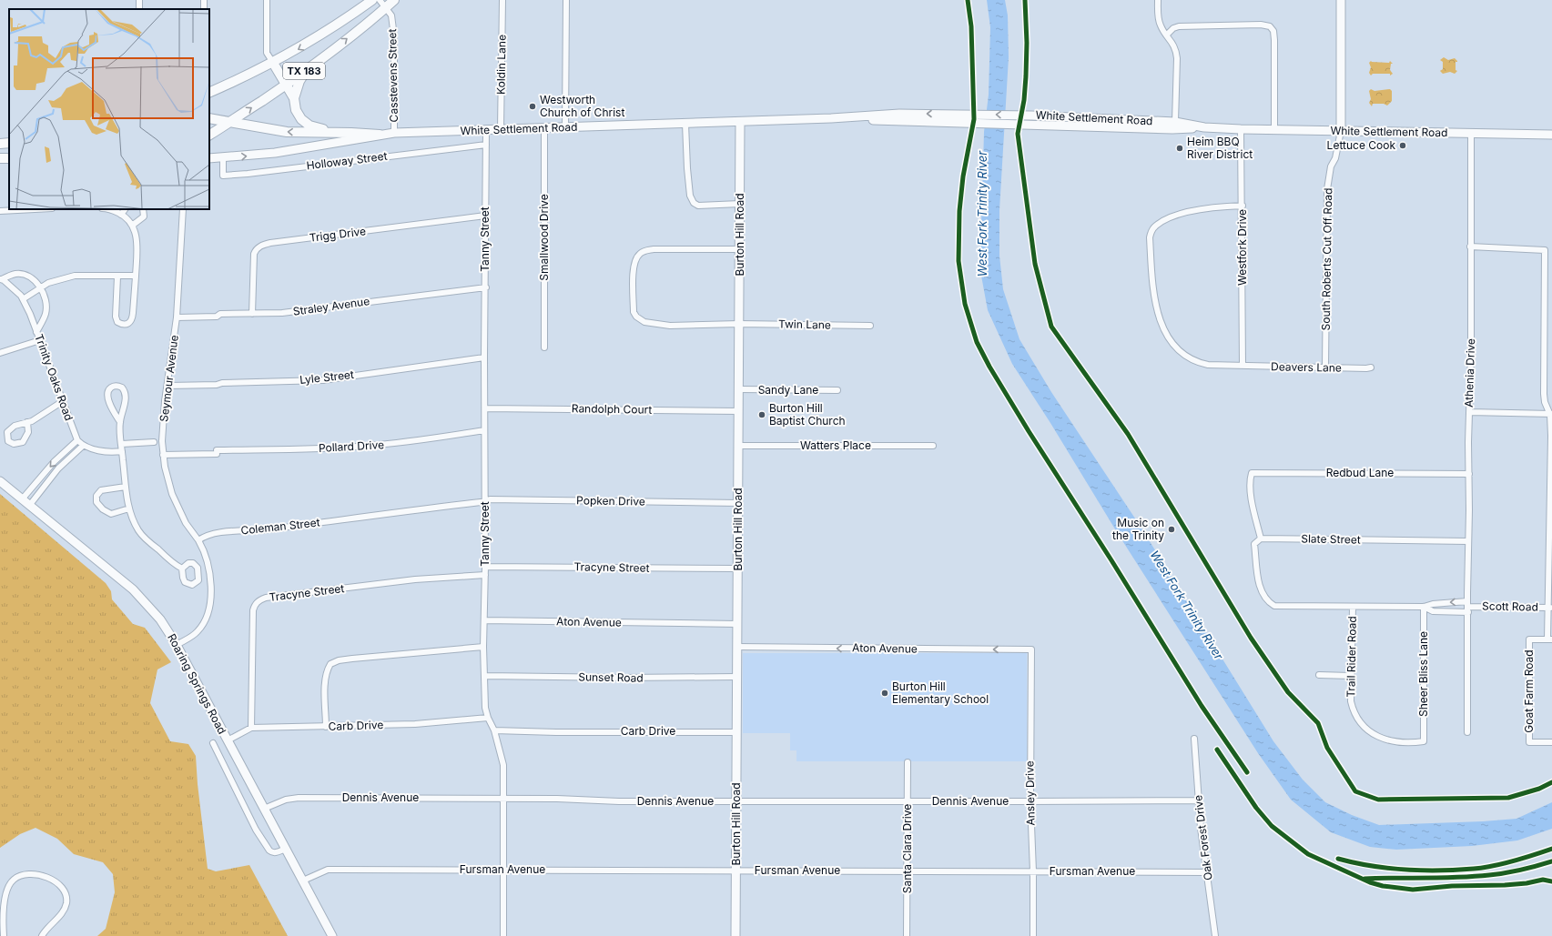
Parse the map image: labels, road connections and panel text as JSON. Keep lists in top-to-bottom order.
{
  "streets": {
    "main road": [
      "TX 183",
      "White Settlement Road",
      "Burton Hill Road",
      "Roaring Springs Road"
    ],
    "street": [
      "Koldin Lane",
      "Casstevens Street",
      "Holloway Street",
      "Trigg Drive",
      "Smallwood Drive",
      "Tanny Street",
      "Westfork Drive",
      "South Roberts Cut Off Road",
      "Straley Avenue",
      "Twin Lane",
      "Deavers Lane",
      "Athenia Drive",
      "Trinity Oaks Road",
      "Lyle Street",
      "Seymour Avenue",
      "Sandy Lane",
      "Randolph Court",
      "Watters Place",
      "Pollard Drive",
      "Redbud Lane",
      "Popken Drive",
      "Coleman Street",
      "Slate Street",
      "Tracyne Street",
      "Scott Road",
      "Aton Avenue",
      "Trail Rider Road",
      "Sheer Bliss Lane",
      "Sunset Road",
      "Goat Farm Road",
      "Carb Drive",
      "Ansley Drive",
      "Dennis Avenue",
      "Oak Forest Drive",
      "Santa Clara Drive",
      "Fursman Avenue"
    ]
  },
  "crossings": [
    ["Koldin Lane", "White Settlement Road"],
    ["TX 183", "Casstevens Street"],
    ["Casstevens Street", "White Settlement Road"],
    ["White Settlement Road", "Holloway Street"],
    ["White Settlement Road", "Burton Hill Road"],
    ["White Settlement Road", "Smallwood Drive"],
    ["White Settlement Road", "Tanny Street"],
    ["White Settlement Road", "Westfork Drive"],
    ["White Settlement Road", "South Roberts Cut Off Road"],
    ["White Settlement Road", "Athenia Drive"],
    ["Holloway Street", "Tanny Street"],
    ["Trigg Drive", "Tanny Street"],
    ["Trigg Drive", "Straley Avenue"],
    ["Burton Hill Road", "Twin Lane"],
    ["Burton Hill Road", "Sandy Lane"],
    ["Burton Hill Road", "Randolph Court"],
    ["Burton Hill Road", "Watters Place"],
    ["Burton Hill Road", "Popken Drive"],
    ["Burton Hill Road", "Tracyne Street"],
    ["Burton Hill Road", "Aton Avenue"],
    ["Burton Hill Road", "Sunset Road"],
    ["Burton Hill Road", "Carb Drive"],
    ["Burton Hill Road", "Dennis Avenue"],
    ["Burton Hill Road", "Fursman Avenue"],
    ["Tanny Street", "Straley Avenue"],
    ["Tanny Street", "Lyle Street"],
    ["Tanny Street", "Randolph Court"],
    ["Tanny Street", "Pollard Drive"],
    ["Tanny Street", "Popken Drive"],
    ["Tanny Street", "Coleman Street"],
    ["Tanny Street", "Tracyne Street"],
    ["Tanny Street", "Aton Avenue"],
    ["Tanny Street", "Sunset Road"],
    ["Tanny Street", "Carb Drive"],
    ["Tanny Street", "Dennis Avenue"],
    ["Tanny Street", "Fursman Avenue"],
    ["Westfork Drive", "Deavers Lane"],
    ["South Roberts Cut Off Road", "Deavers Lane"],
    ["Straley Avenue", "Seymour Avenue"],
    ["Athenia Drive", "Redbud Lane"],
    ["Athenia Drive", "Slate Street"],
    ["Athenia Drive", "Scott Road"],
    ["Lyle Street", "Seymour Avenue"],
    ["Seymour Avenue", "Pollard Drive"],
    ["Seymour Avenue", "Coleman Street"],
    ["Redbud Lane", "Slate Street"],
    ["Redbud Lane", "Scott Road"],
    ["Popken Drive", "Coleman Street"],
    ["Slate Street", "Scott Road"],
    ["Tracyne Street", "Carb Drive"],
    ["Scott Road", "Trail Rider Road"],
    ["Scott Road", "Sheer Bliss Lane"],
    ["Aton Avenue", "Ansley Drive"],
    ["Trail Rider Road", "Sheer Bliss Lane"],
    ["Roaring Springs Road", "Carb Drive"],
    ["Roaring Springs Road", "Dennis Avenue"],
    ["Roaring Springs Road", "Fursman Avenue"],
    ["Ansley Drive", "Dennis Avenue"],
    ["Ansley Drive", "Fursman Avenue"],
    ["Dennis Avenue", "Oak Forest Drive"],
    ["Dennis Avenue", "Santa Clara Drive"],
    ["Oak Forest Drive", "Fursman Avenue"],
    ["Santa Clara Drive", "Fursman Avenue"]
  ],
  "one_way": ["Aton Avenue"],
  "water": ["West Fork Trinity River"],
  "places": [
    "Westworth Church of Christ",
    "Lettuce Cook",
    "Heim BBQ River District",
    "Burton Hill Baptist Church",
    "Music on the Trinity",
    "Burton Hill Elementary School"
  ]
}
